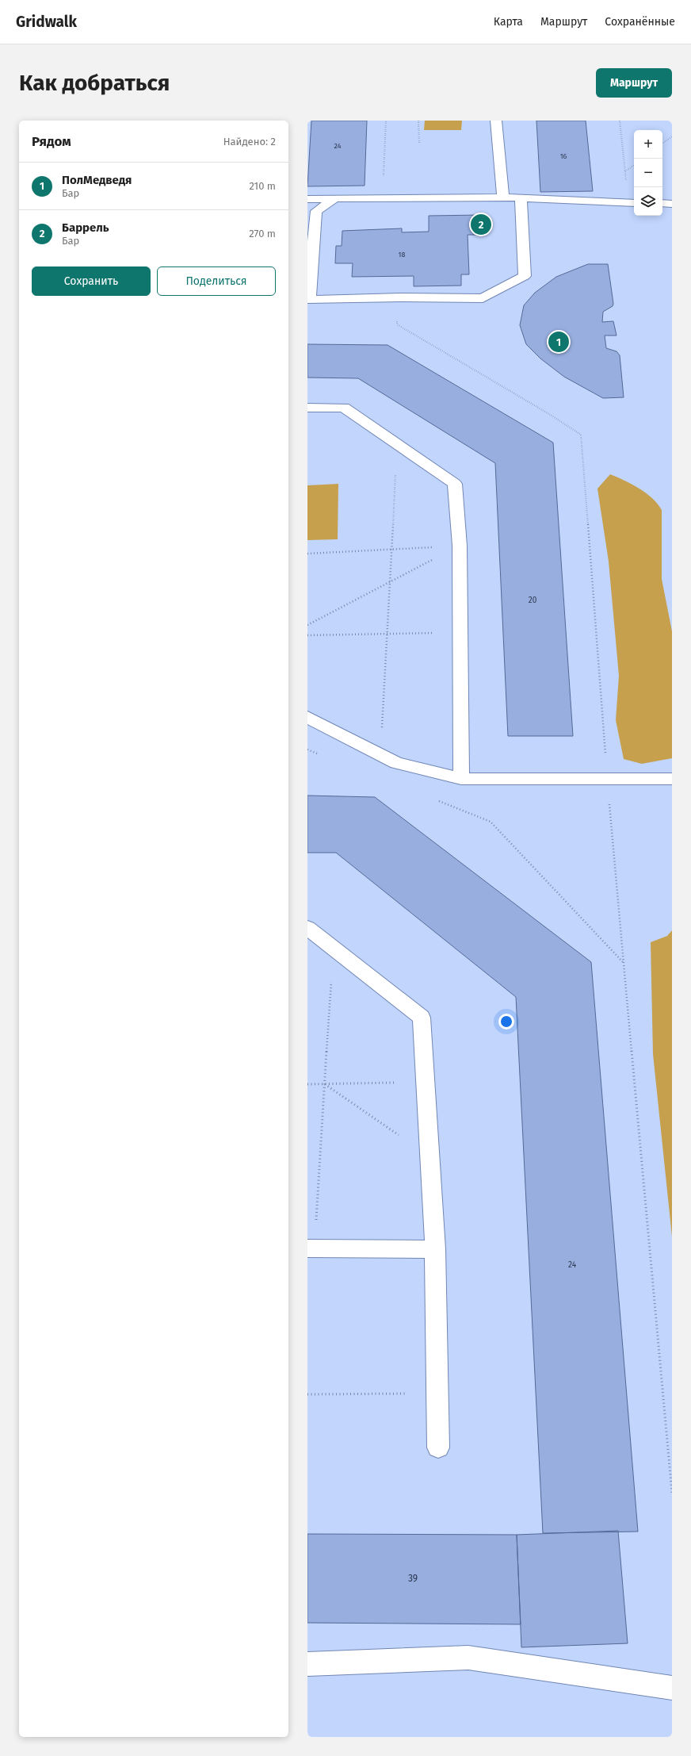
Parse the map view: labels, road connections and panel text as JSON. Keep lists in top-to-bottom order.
{
  "house_numbers": [
    "24",
    "16",
    "18",
    "20",
    "24",
    "39"
  ],
  "page": {
    "header": "Gridwalk",
    "nav": ["Карта", "Маршрут", "Сохранённые"],
    "buttons": [
      "Маршрут",
      ["Сохранить", "Поделиться"]
    ],
    "title": "Как добраться",
    "heading": ["Рядом", "Найдено: 2"],
    "map_buttons": ["+", "−"],
    "list": [
      {
        "mark": "1",
        "name": "ПолМедведя",
        "note": "Бар",
        "value": "210 m"
      },
      {
        "mark": "2",
        "name": "Баррель",
        "note": "Бар",
        "value": "270 m"
      }
    ],
    "pins": ["2", "1"]
  }
}
